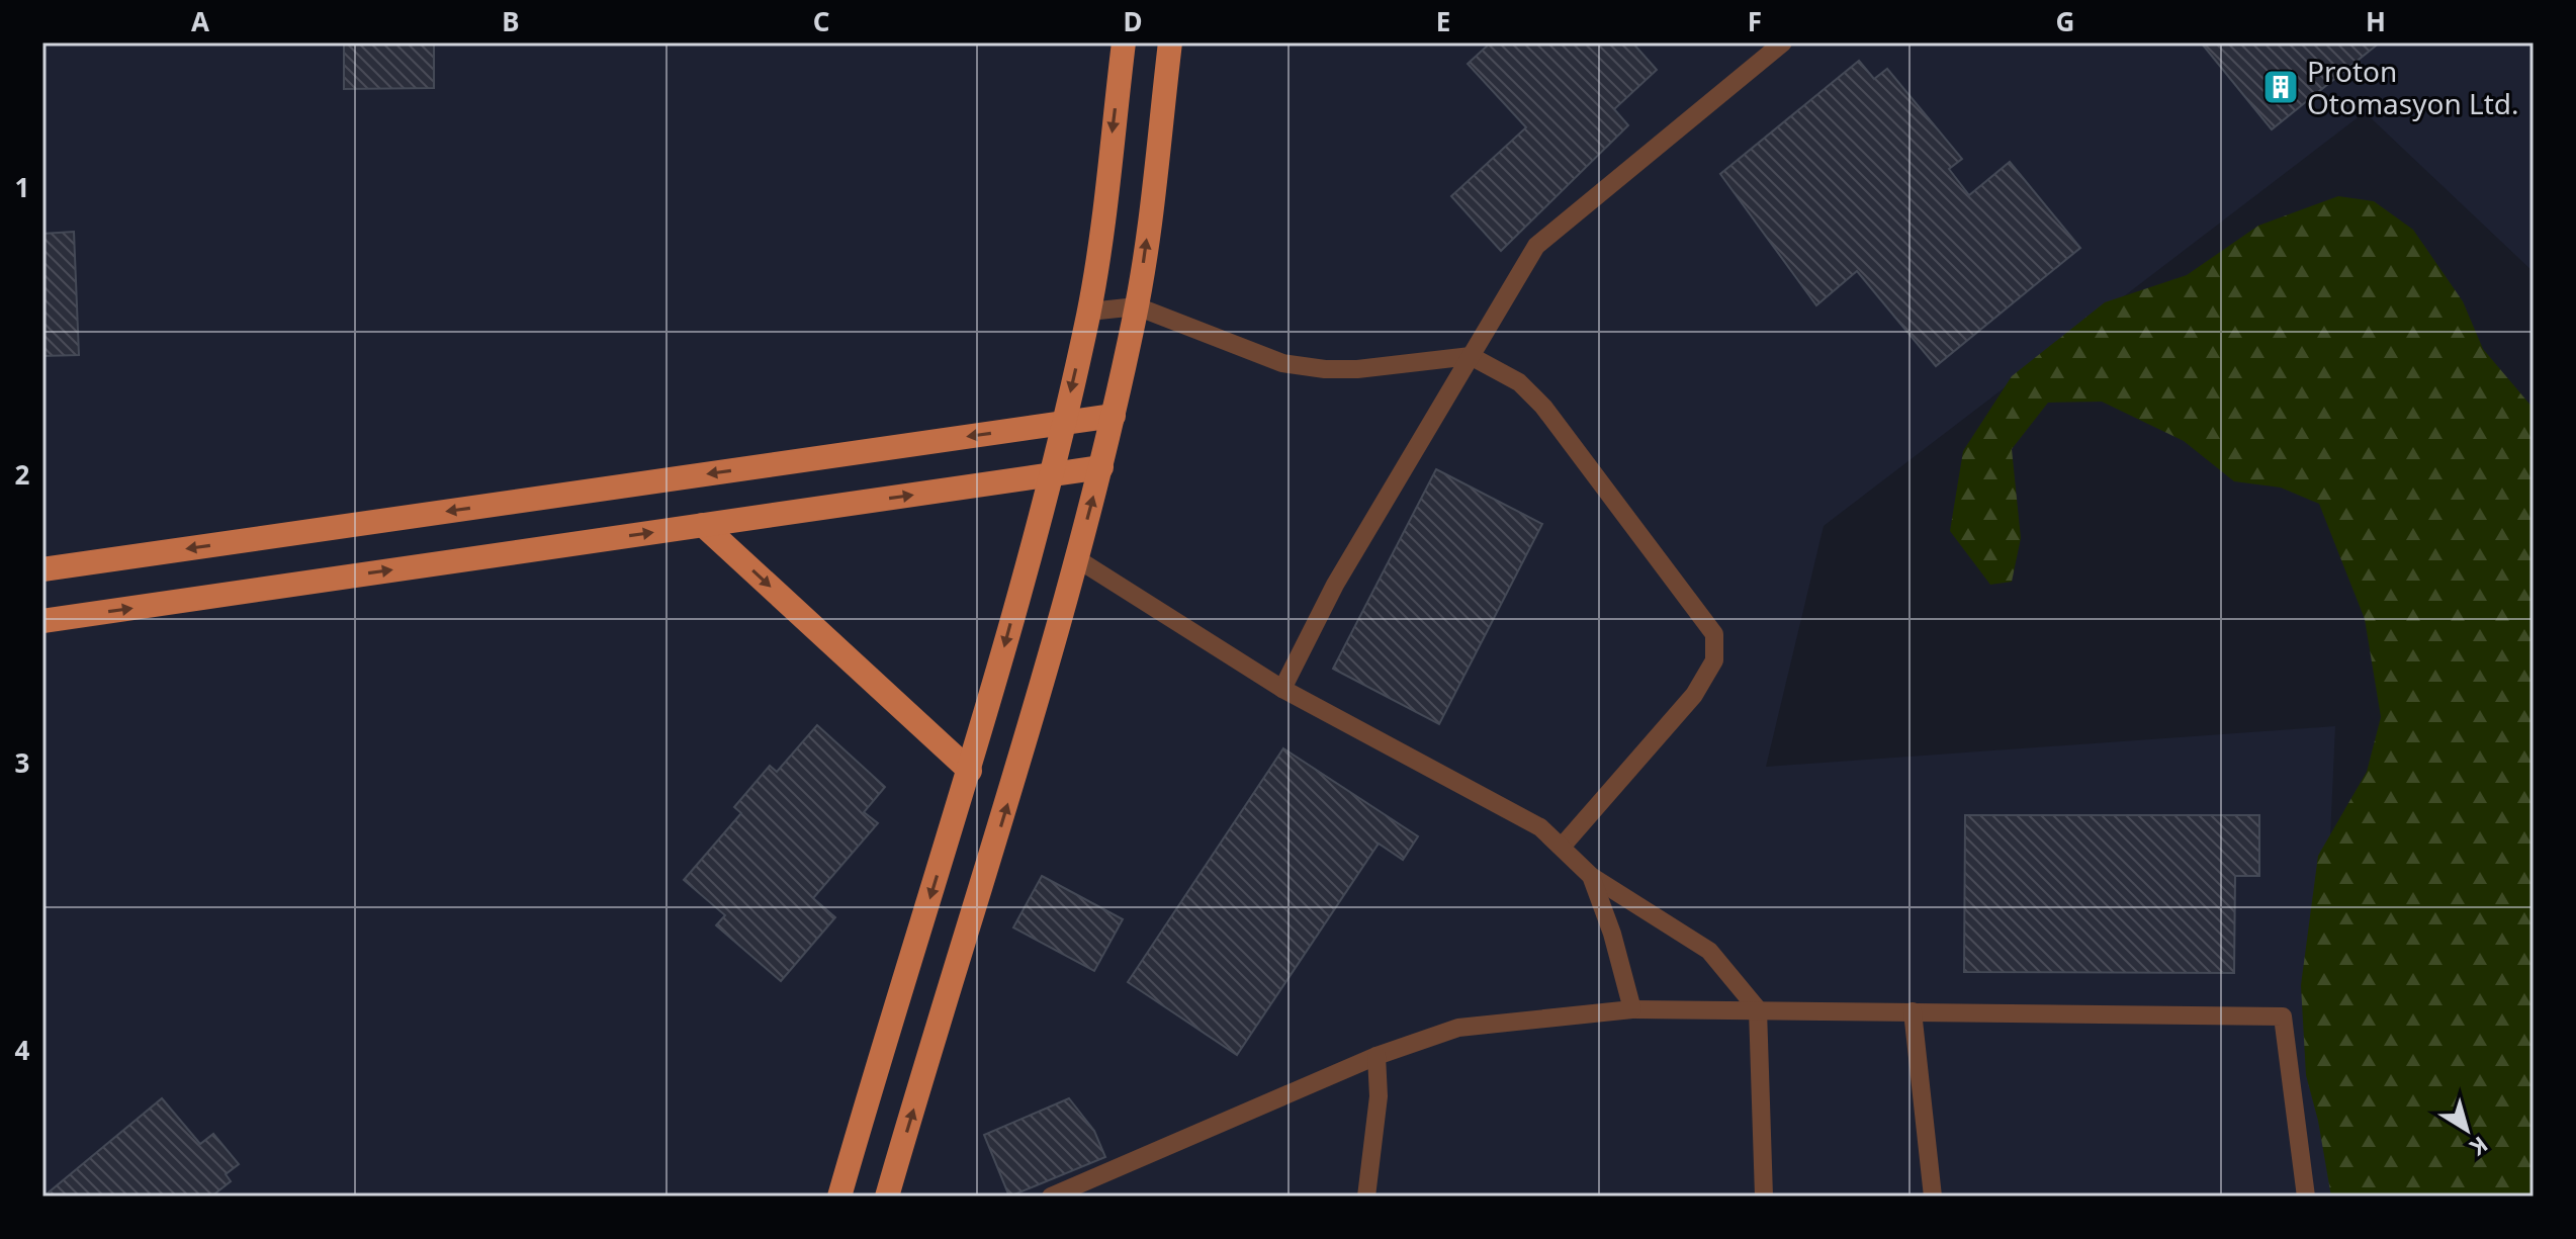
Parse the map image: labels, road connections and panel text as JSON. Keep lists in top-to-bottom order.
{
  "places": {
    "building": ["Proton Otomasyon Ltd."]
  },
  "north": "bottom right",
  "grid": {
    "columns": [
      "A",
      "B",
      "C",
      "D",
      "E",
      "F",
      "G",
      "H"
    ],
    "rows": [
      "1",
      "2",
      "3",
      "4"
    ]
  }
}
